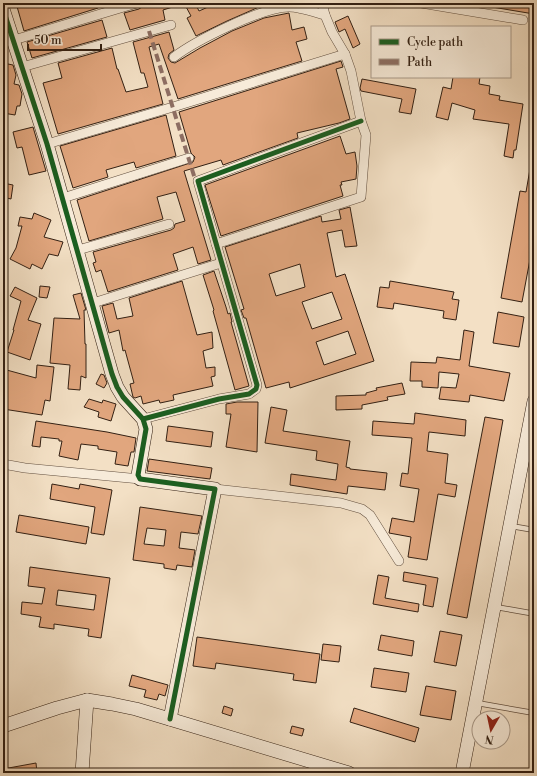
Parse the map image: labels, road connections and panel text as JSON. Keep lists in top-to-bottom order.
{
  "legend": ["Cycle path", "Path"],
  "scale_bar": "50 m",
  "north": "bottom"
}
